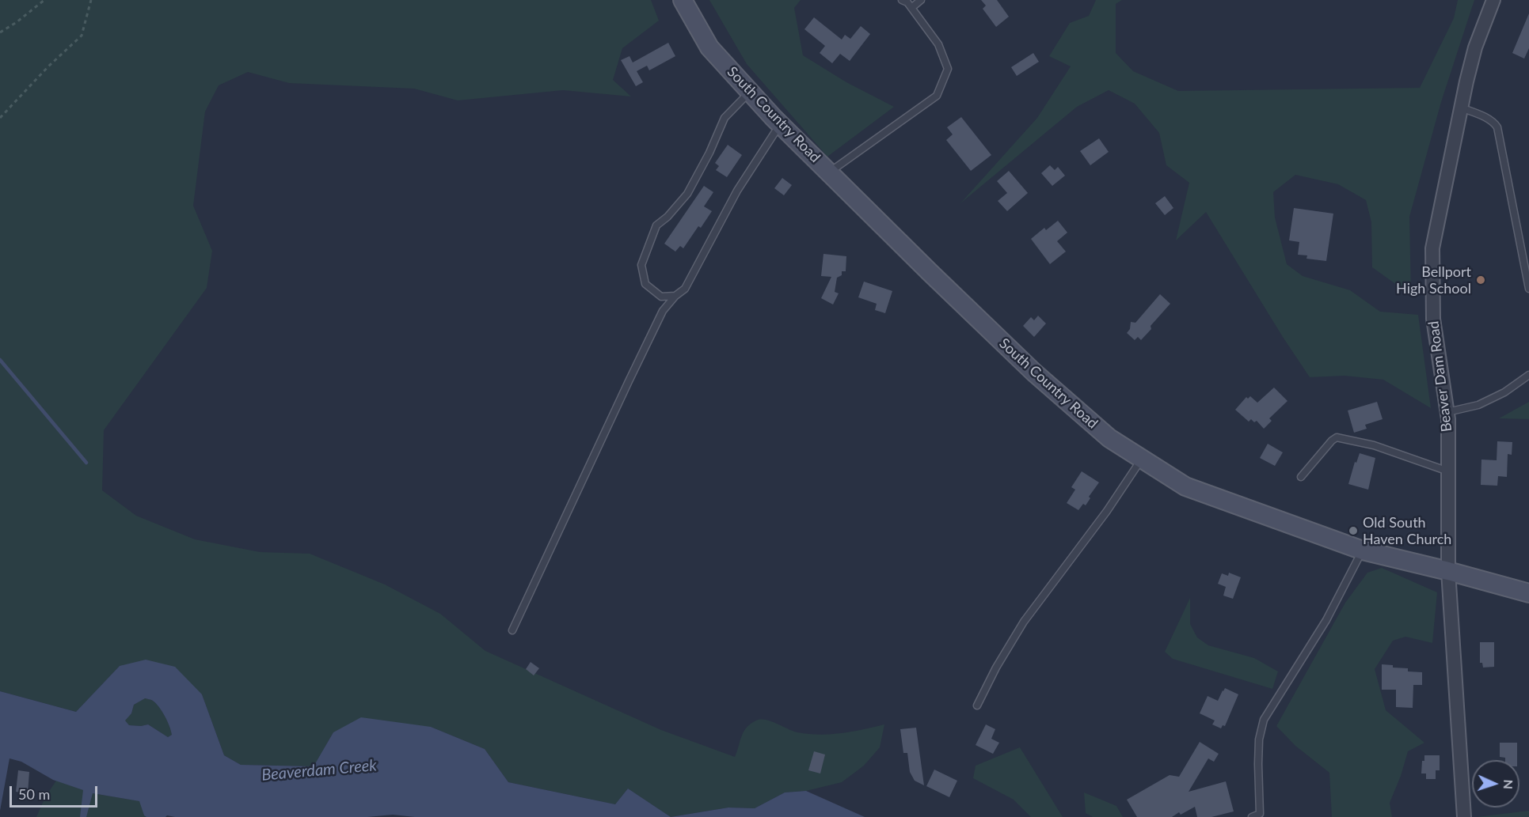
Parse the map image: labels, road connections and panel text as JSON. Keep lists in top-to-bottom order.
{
  "streets": {
    "main road": ["South Country Road"],
    "street": ["Beaver Dam Road"]
  },
  "crossings": [
    ["South Country Road", "Beaver Dam Road"]
  ],
  "water": ["Beaverdam Creek"],
  "places": ["Bellport High School", "Old South Haven Church"],
  "scale_bar": "50 m",
  "north": "right"
}
